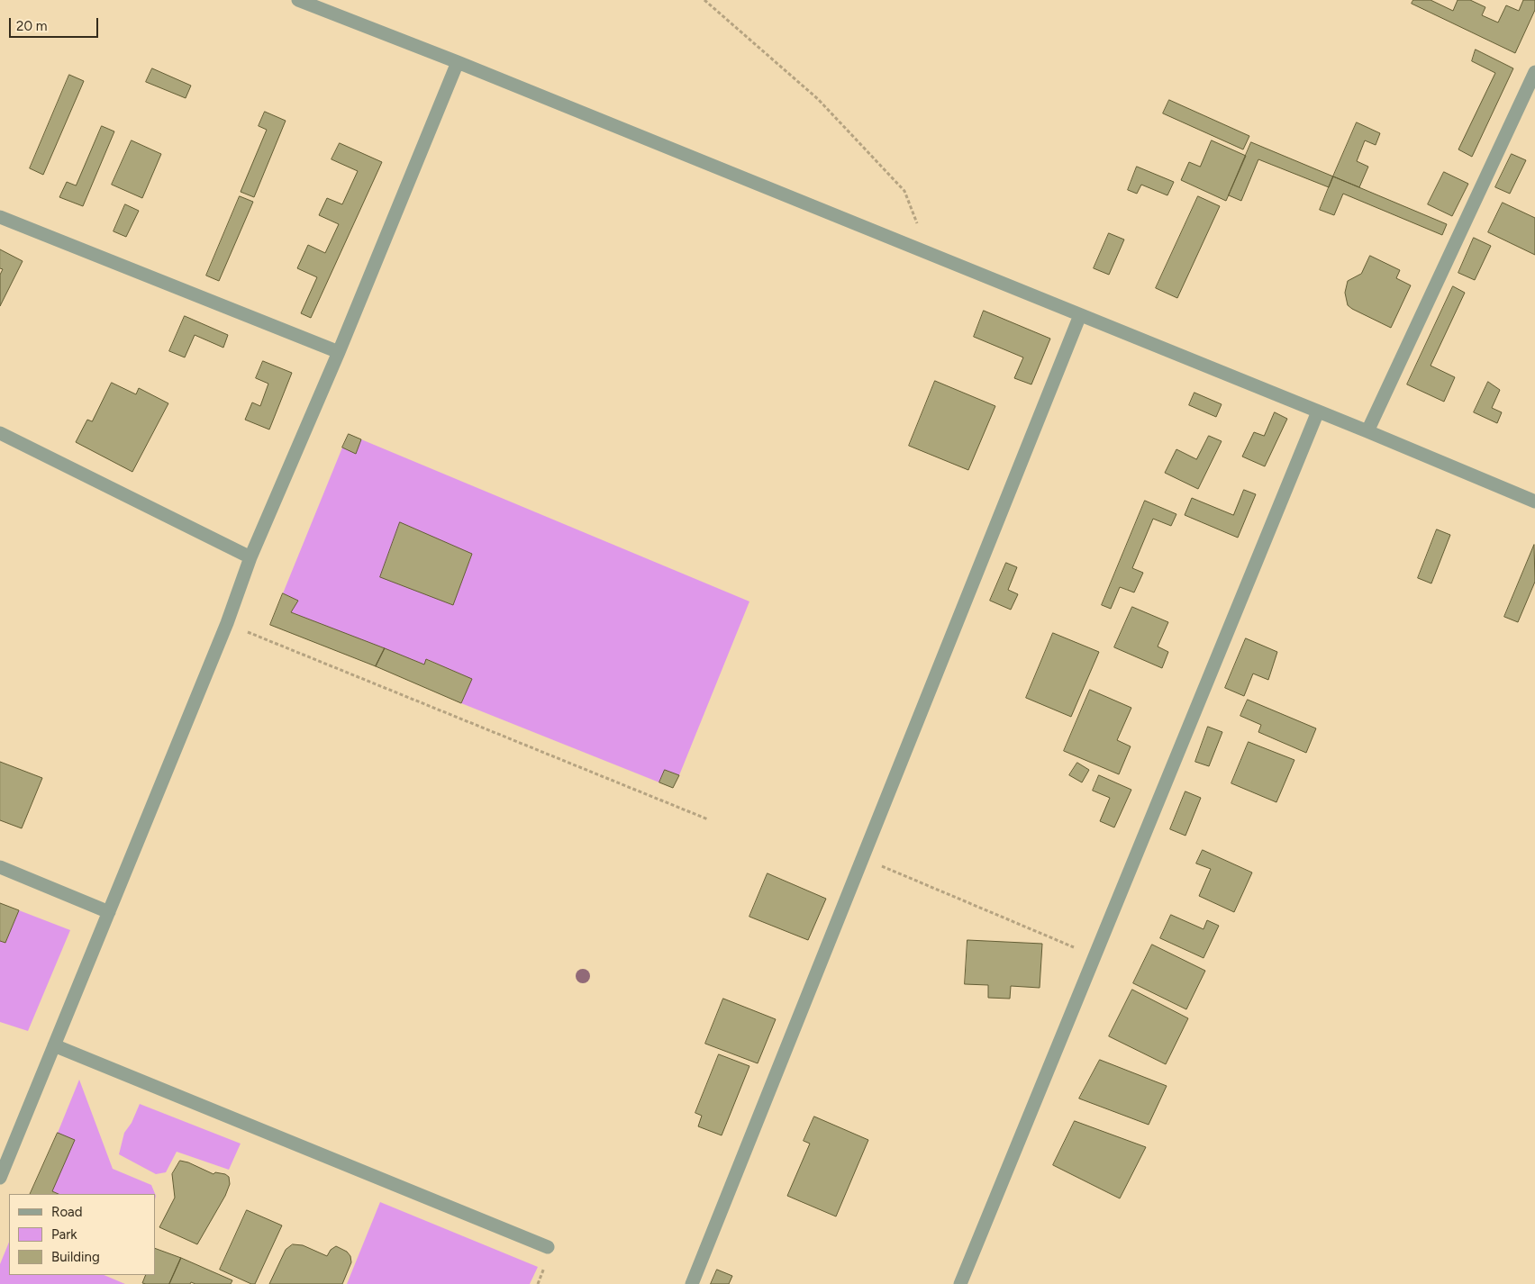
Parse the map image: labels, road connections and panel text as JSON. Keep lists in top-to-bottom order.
{
  "legend": ["Road", "Park", "Building"],
  "scale_bar": "20 m"
}
